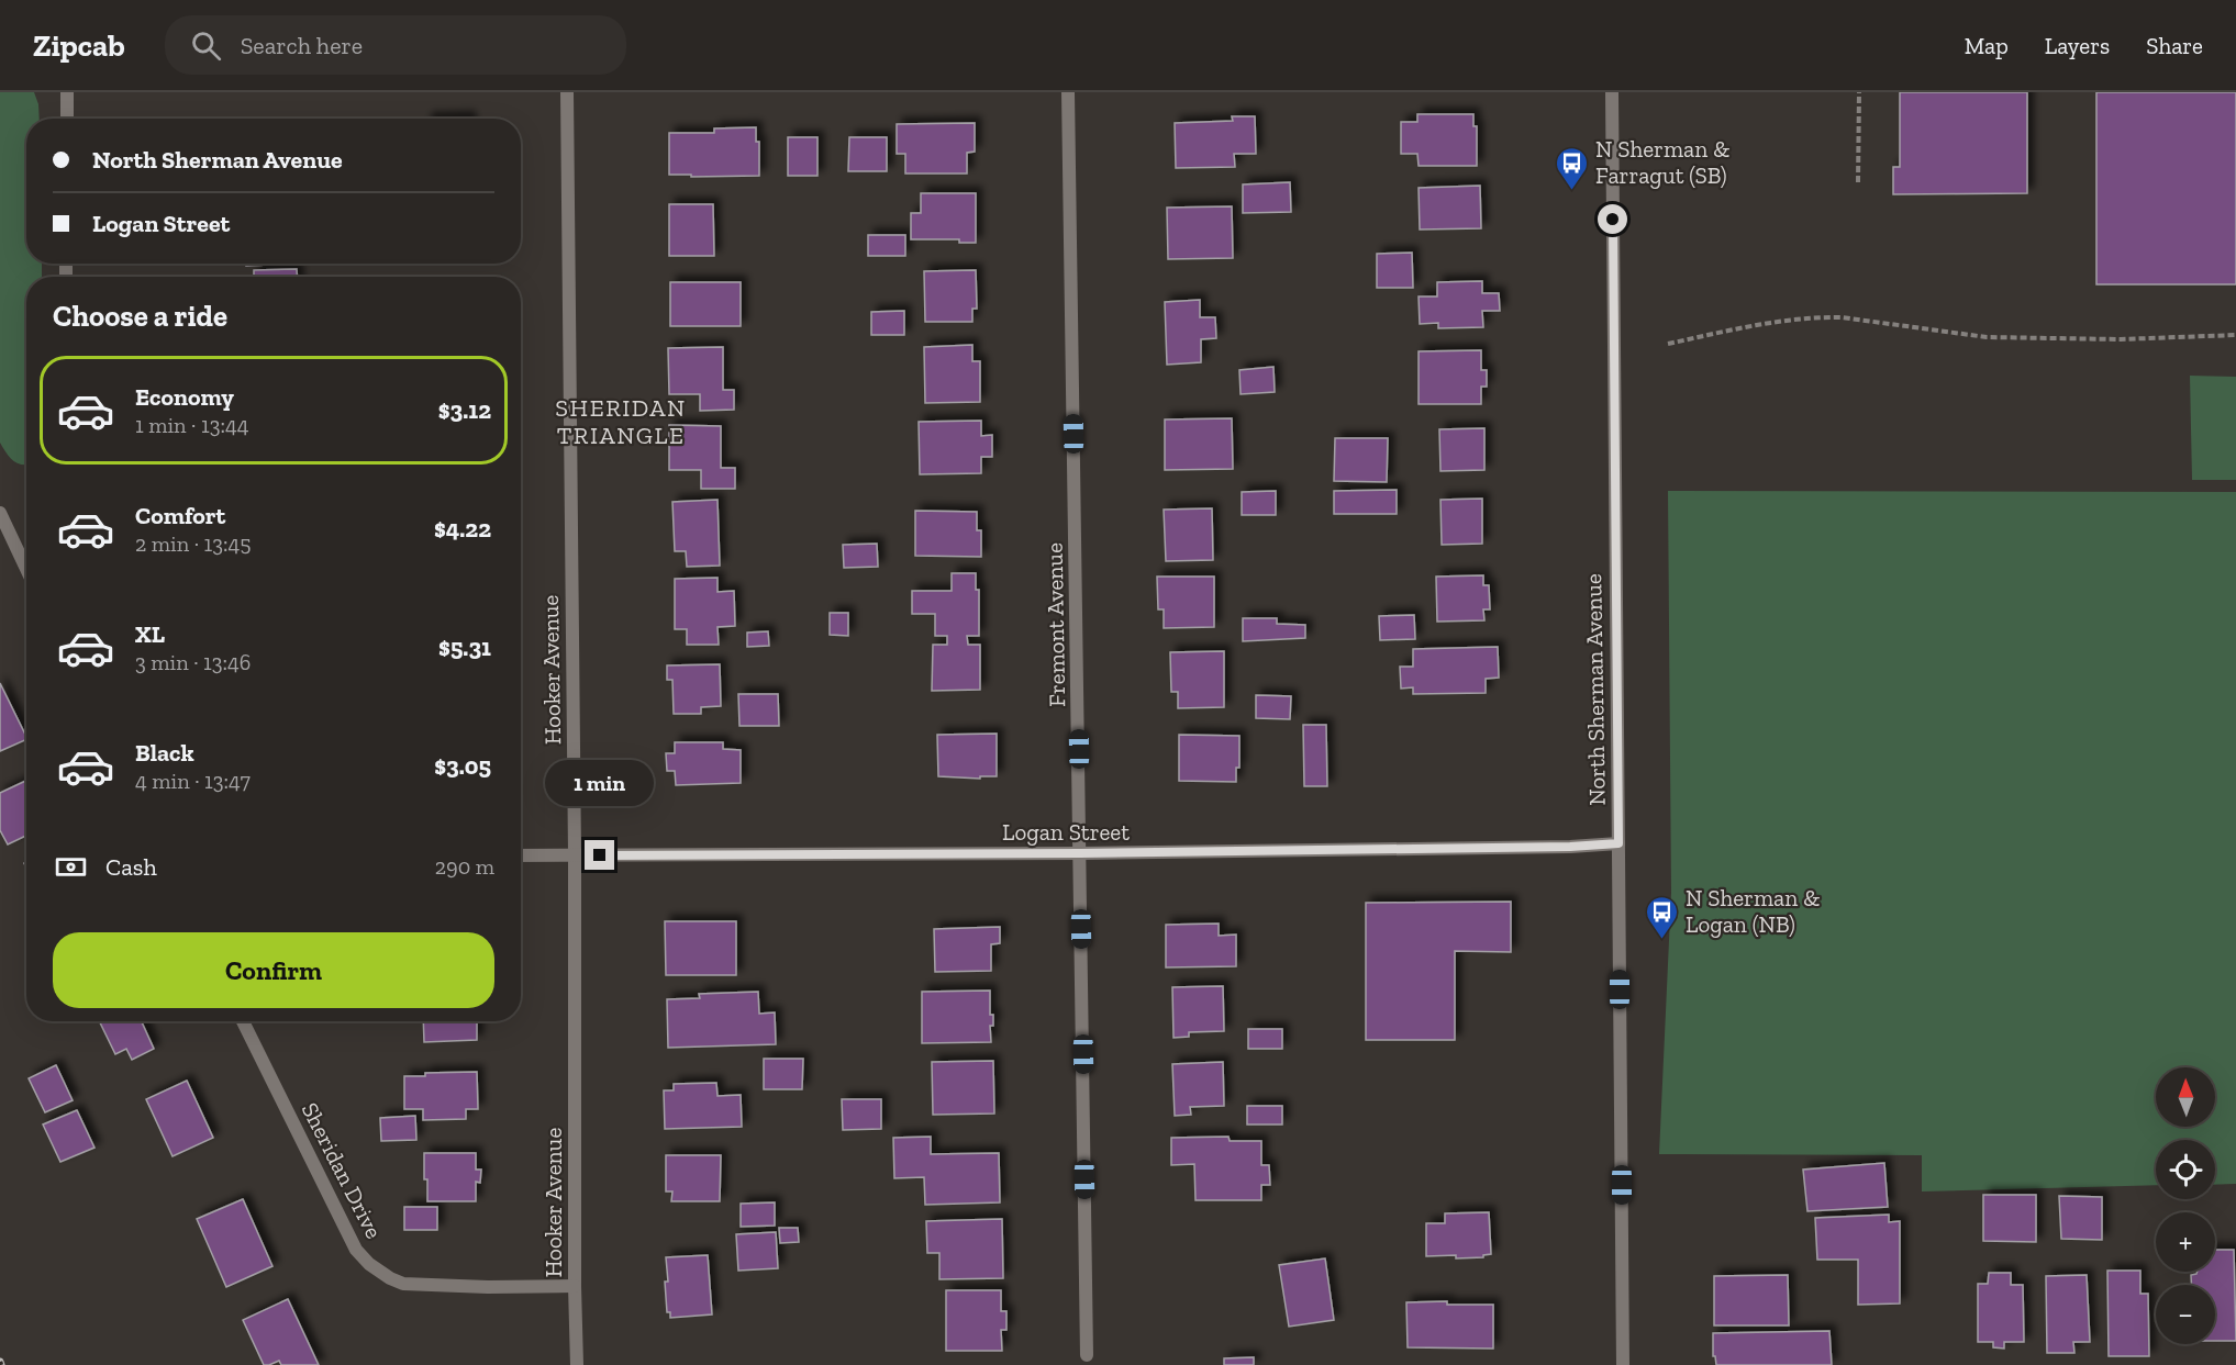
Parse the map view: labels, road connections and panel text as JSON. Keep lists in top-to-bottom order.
{
  "streets": {
    "street": [
      "Fremont Avenue",
      "Hooker Avenue",
      "North Sherman Avenue",
      "Logan Street",
      "Sheridan Drive"
    ]
  },
  "crossings": [
    ["Fremont Avenue", "Logan Street"],
    ["Hooker Avenue", "Logan Street"],
    ["Hooker Avenue", "Sheridan Drive"],
    ["North Sherman Avenue", "Logan Street"]
  ],
  "districts": ["SHERIDAN TRIANGLE"],
  "places": {
    "bus stop": ["N Sherman & Farragut (SB)", "N Sherman & Logan (NB)"]
  },
  "north": "top",
  "page": {
    "header": "Zipcab",
    "search": "Search here",
    "nav": ["Map", "Layers", "Share"],
    "banner": ["North Sherman Avenue", "Logan Street"],
    "heading": "Choose a ride",
    "list": [
      {
        "name": "Economy",
        "note": "1 min · 13:44",
        "value": "$3.12"
      },
      {
        "name": "Comfort",
        "note": "2 min · 13:45",
        "value": "$4.22"
      },
      {
        "name": "XL",
        "note": "3 min · 13:46",
        "value": "$5.31"
      },
      {
        "name": "Black",
        "note": "4 min · 13:47",
        "value": "$3.05"
      }
    ],
    "bubble": "1 min",
    "pay": ["Cash", "290 m"],
    "buttons": "Confirm",
    "map_buttons": ["+", "−"]
  }
}
